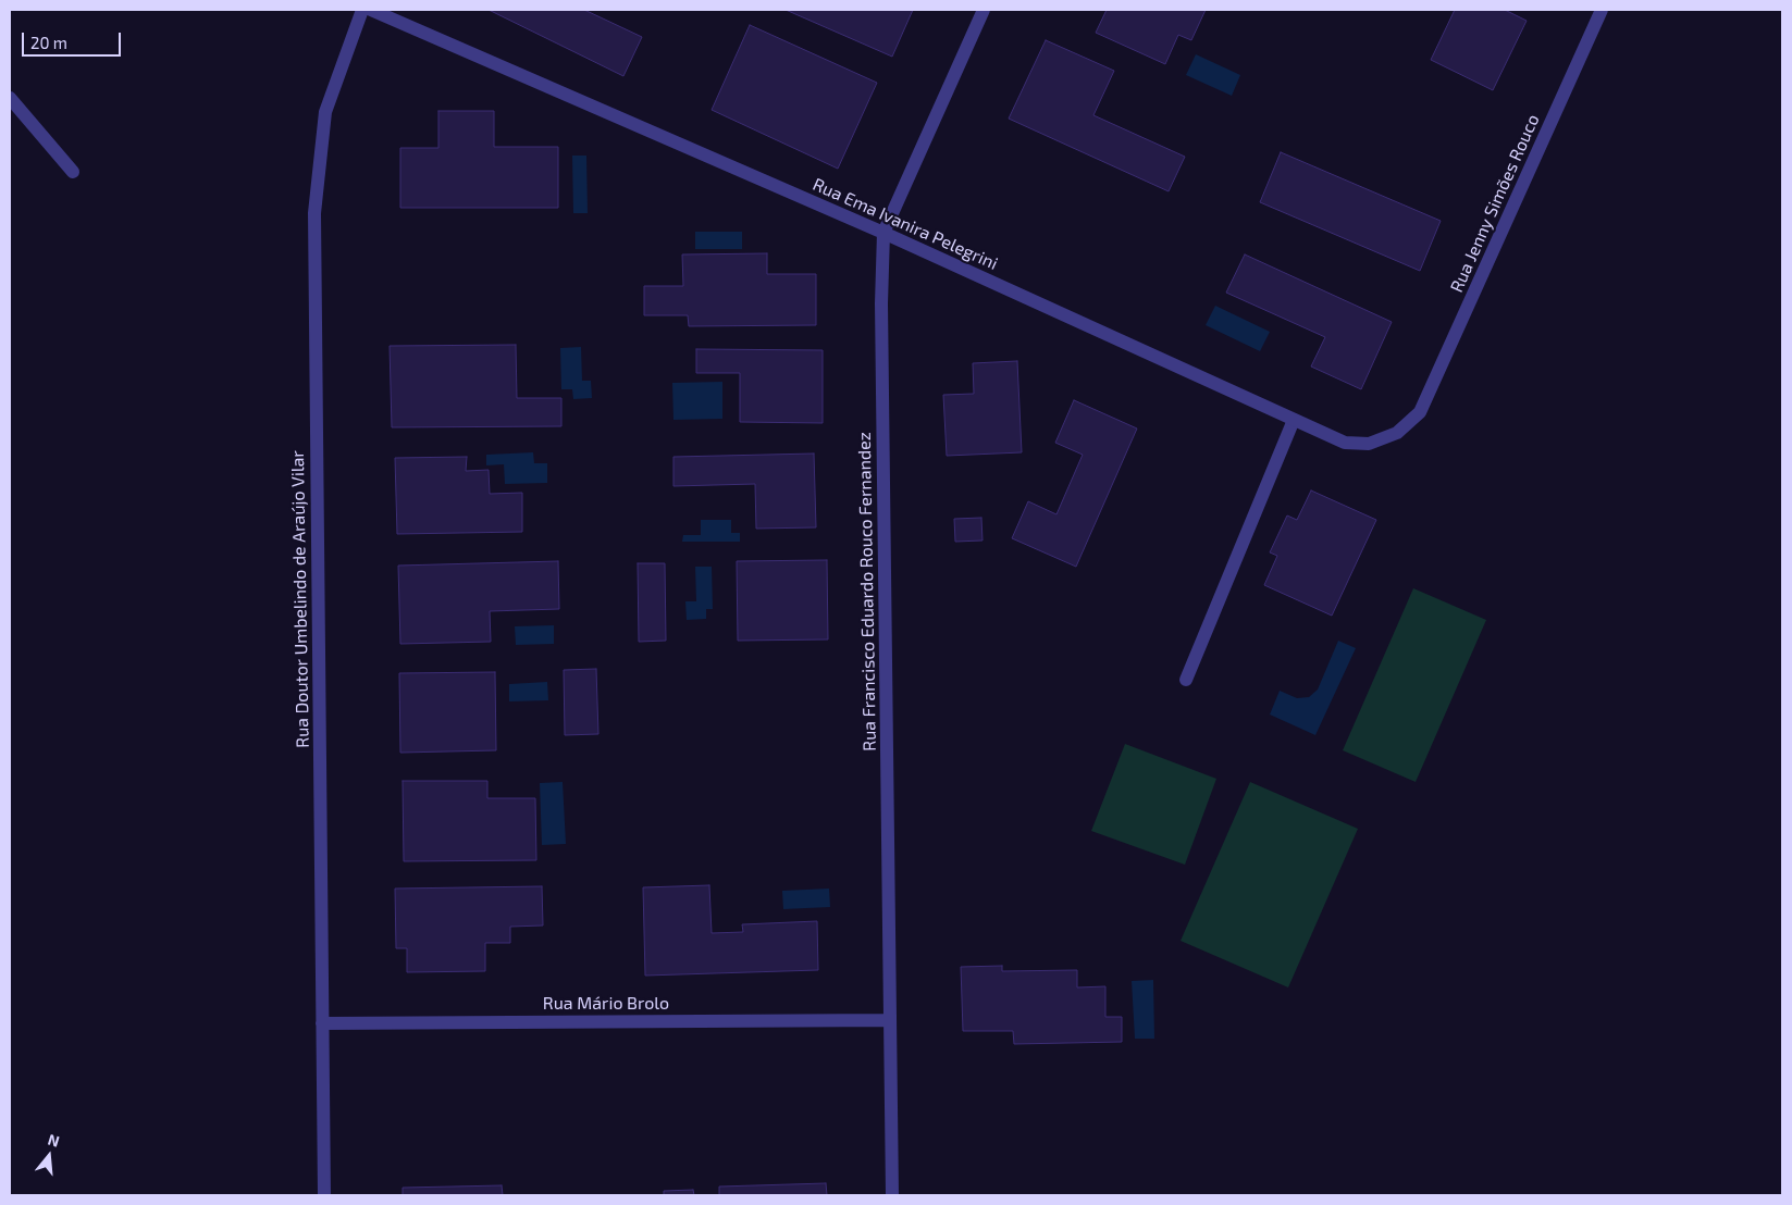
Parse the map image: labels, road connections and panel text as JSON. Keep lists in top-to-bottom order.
{
  "streets": {
    "street": [
      "Rua Jenny Simões Rouco",
      "Rua Ema Ivanira Pelegrini",
      "Rua Francisco Eduardo Rouco Fernandez",
      "Rua Doutor Umbelindo de Araújo Vilar",
      "Rua Mário Brolo"
    ]
  },
  "crossings": [
    ["Rua Jenny Simões Rouco", "Rua Ema Ivanira Pelegrini"],
    ["Rua Ema Ivanira Pelegrini", "Rua Francisco Eduardo Rouco Fernandez"],
    ["Rua Francisco Eduardo Rouco Fernandez", "Rua Mário Brolo"],
    ["Rua Doutor Umbelindo de Araújo Vilar", "Rua Mário Brolo"]
  ],
  "scale_bar": "20 m",
  "north": "top"
}
